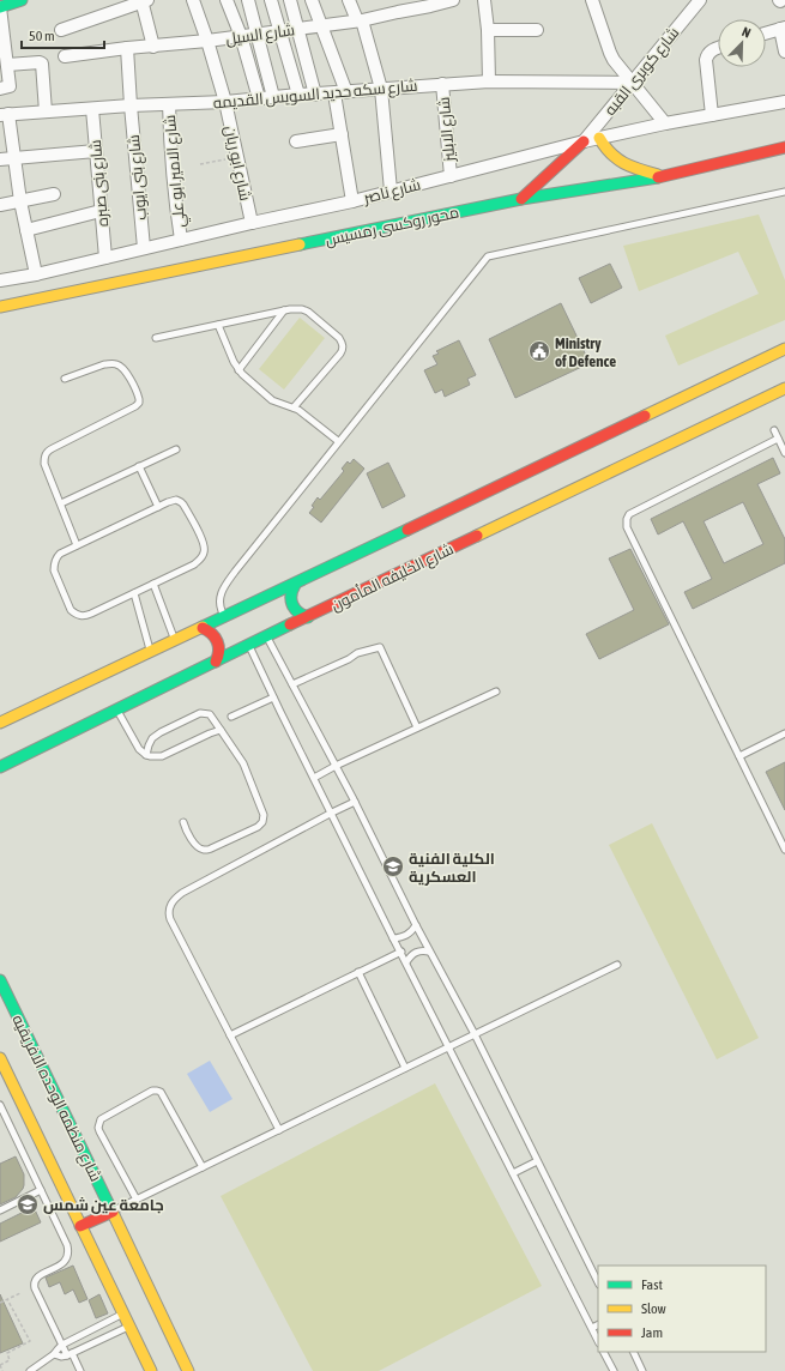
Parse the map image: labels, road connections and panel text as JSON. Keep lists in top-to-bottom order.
{
  "streets": {
    "main road": ["محور روكسى رمسيس", "شارع الخليفه المأمون", "شارع منظمه الوحده الافريقيه"],
    "street": [
      "شارع السيل",
      "شارع كوبرى القبه",
      "شارع سكه حديد السويس القديمه",
      "شارع الابليز",
      "شارع ابو ريان",
      "شارع الامير ابو علي",
      "شارع بنى ايوب",
      "شارع بنى صبره",
      "شارع ناصر"
    ]
  },
  "crossings": [
    ["شارع السيل", "شارع ابو ريان"],
    ["شارع السيل", "شارع بنى ايوب"],
    ["شارع كوبرى القبه", "شارع سكه حديد السويس القديمه"],
    ["شارع كوبرى القبه", "شارع ناصر"],
    ["شارع سكه حديد السويس القديمه", "شارع الابليز"],
    ["شارع سكه حديد السويس القديمه", "شارع ابو ريان"],
    ["شارع سكه حديد السويس القديمه", "شارع الامير ابو علي"],
    ["شارع سكه حديد السويس القديمه", "شارع بنى ايوب"],
    ["شارع سكه حديد السويس القديمه", "شارع بنى صبره"],
    ["شارع الابليز", "شارع ناصر"],
    ["شارع ابو ريان", "شارع ناصر"],
    ["شارع الامير ابو علي", "شارع ناصر"],
    ["شارع بنى ايوب", "شارع ناصر"],
    ["شارع بنى صبره", "شارع ناصر"]
  ],
  "places": {
    "public building": ["Ministry of Defence"],
    "school or university": ["الكلية الفنية العسكرية", "جامعة عين شمس"]
  },
  "legend": ["Fast", "Slow", "Jam"],
  "scale_bar": "50 m",
  "north": "top right"
}
